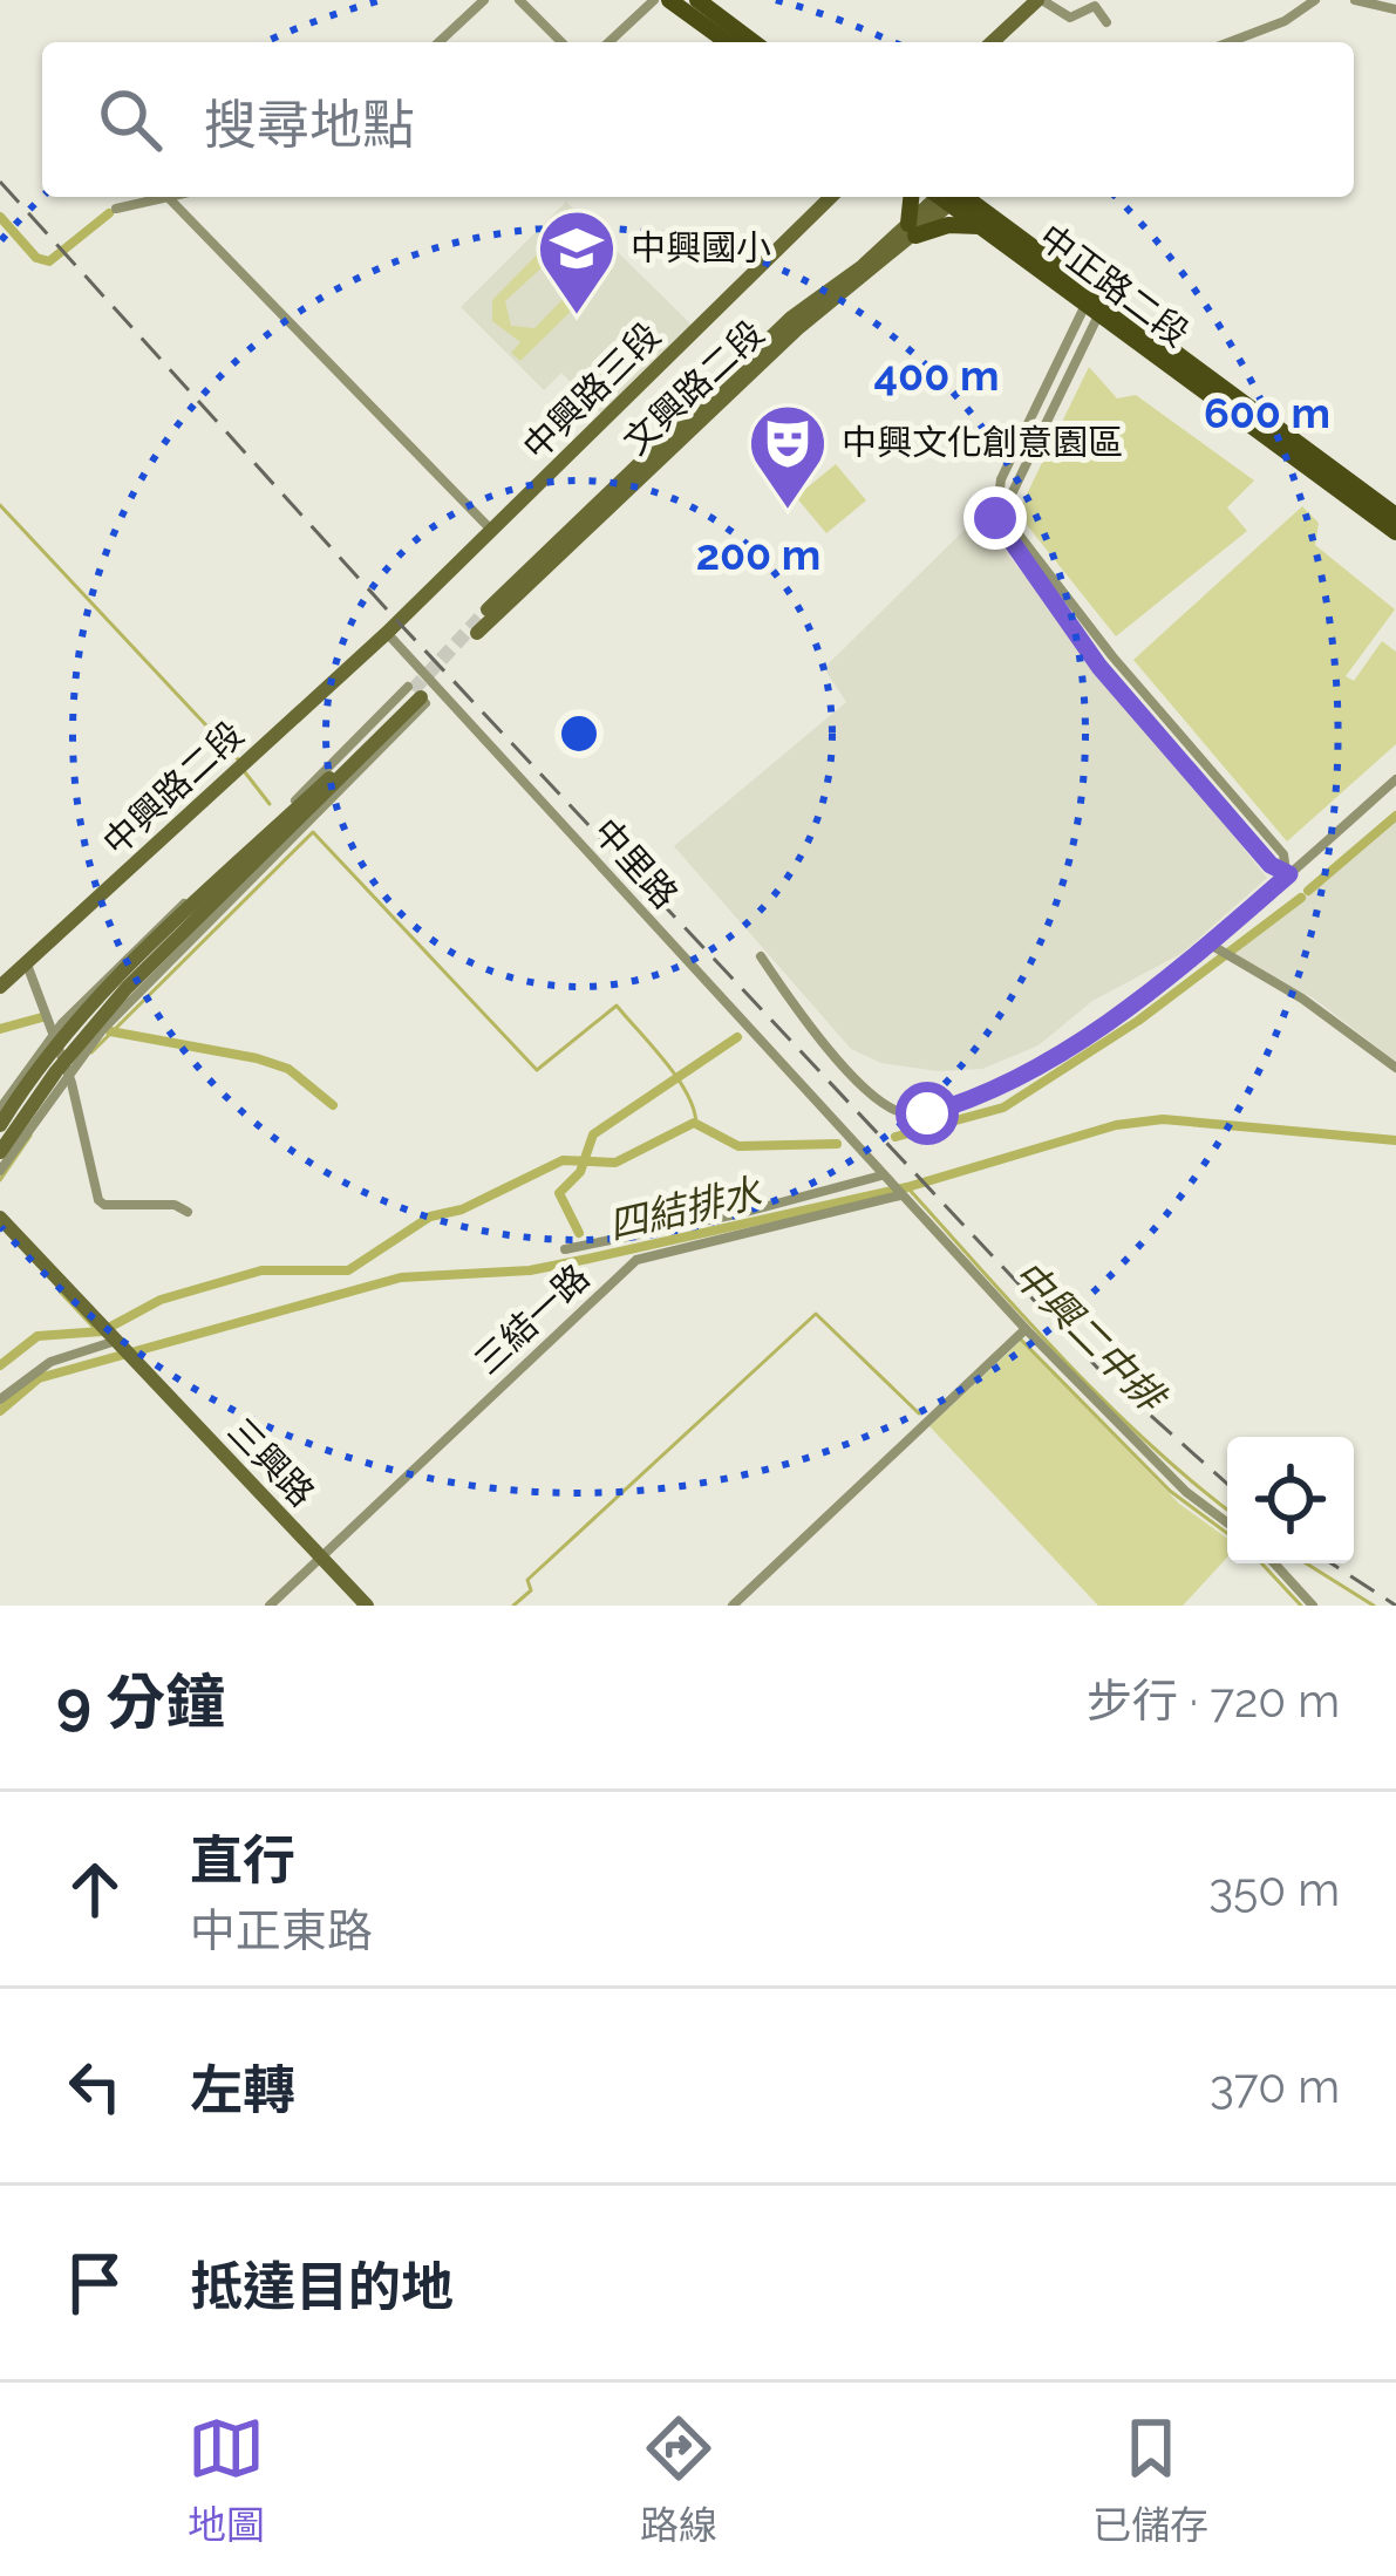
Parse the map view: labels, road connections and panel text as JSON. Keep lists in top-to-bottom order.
{
  "streets": {
    "main road": ["中正路二段"],
    "street": [
      "文興路二段",
      "中興路三段",
      "中興路二段",
      "中里路",
      "三結一路",
      "三興路"
    ]
  },
  "crossings": [
    ["中興路三段", "中興路二段"],
    ["中興路三段", "中里路"],
    ["中興路二段", "中里路"],
    ["中里路", "三結一路"],
    ["三結一路", "三興路"]
  ],
  "water": ["四結排水", "中興二中排"],
  "places": {
    "school or university": ["中興國小"],
    "theatre": ["中興文化創意園區"]
  },
  "page": {
    "search": "搜尋地點",
    "heading": ["9 分鐘", "步行 · 720 m"],
    "list": [
      ["直行", "中正東路", "350 m"],
      ["左轉", "370 m"],
      "抵達目的地"
    ],
    "nav": ["地圖", "路線", "已儲存"]
  },
  "rings": ["400 m", "600 m", "200 m"]
}
